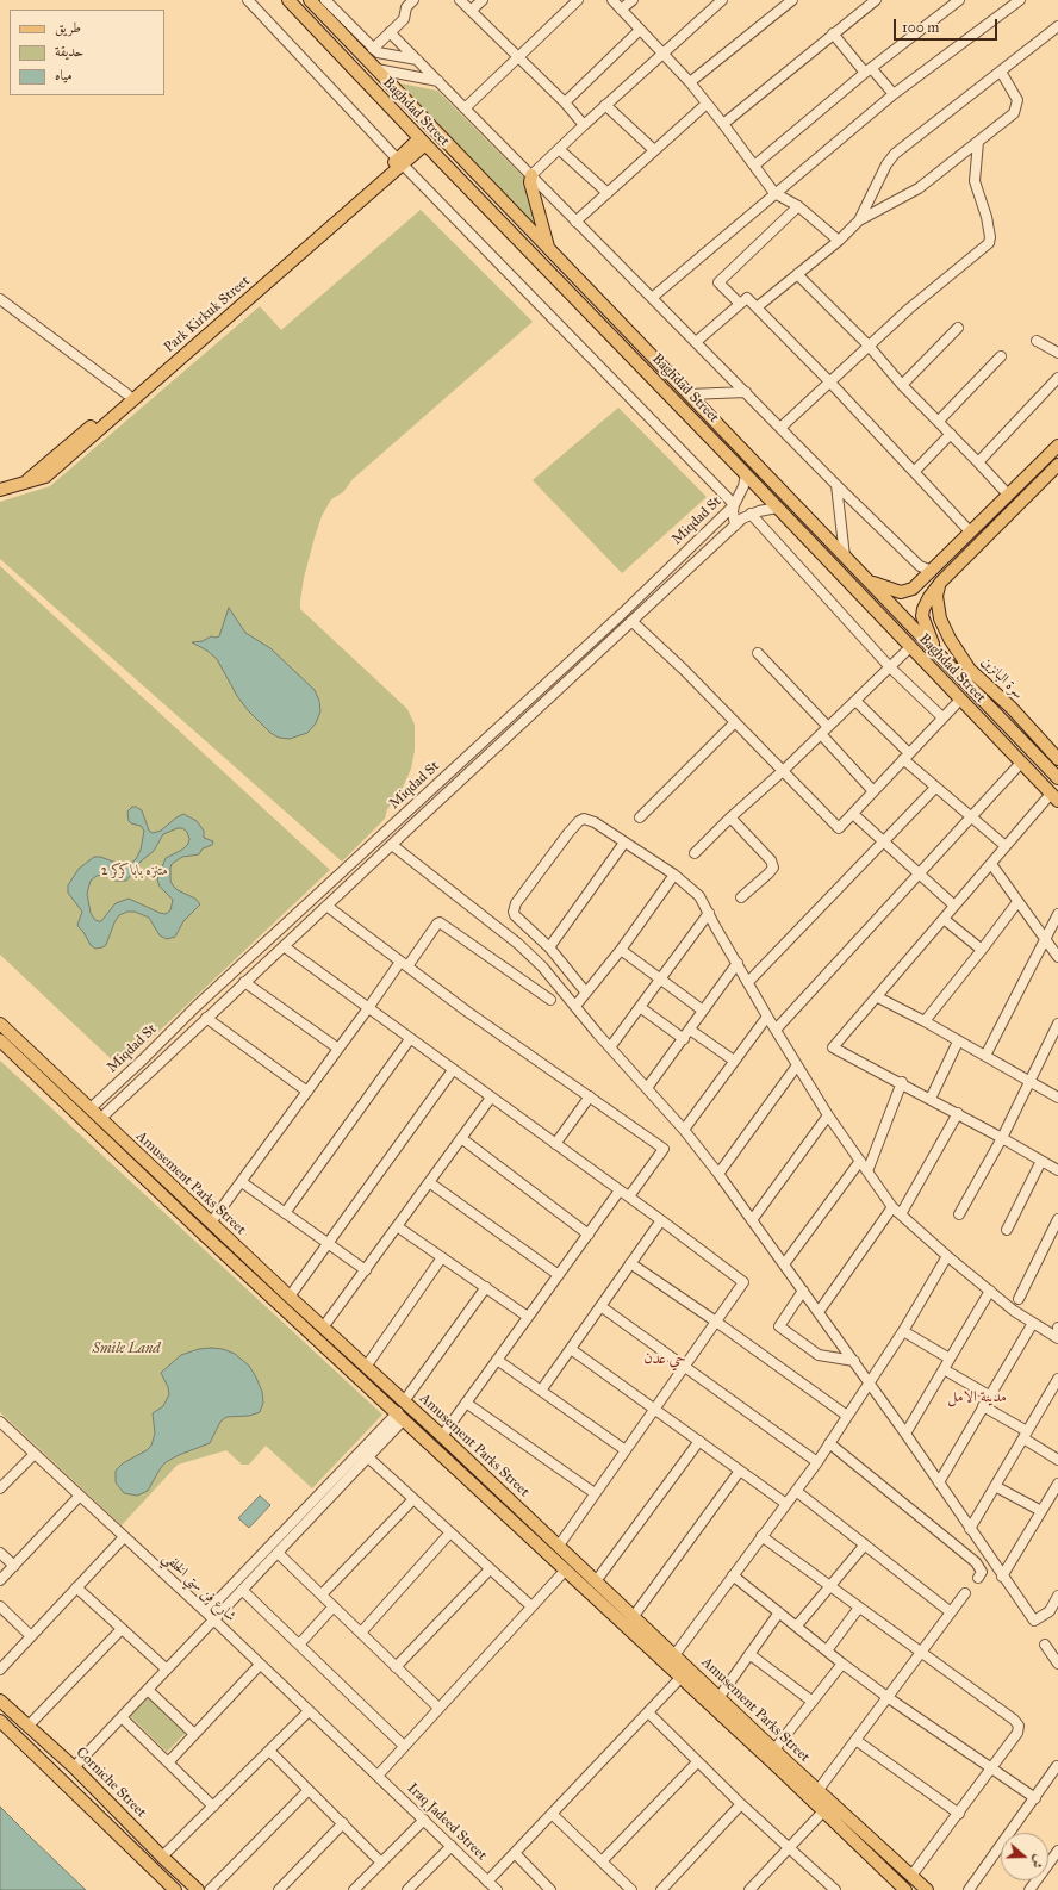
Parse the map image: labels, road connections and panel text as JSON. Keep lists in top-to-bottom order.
{
  "streets": {
    "main road": [
      "Baghdad Street",
      "Park Kirkuk Street",
      "سرة البانزين",
      "Amusement Parks Street",
      "Corniche Street"
    ],
    "street": ["Miqdad St", "شارع فن ستي الخلفي", "Iraq Jadeed Street"]
  },
  "crossings": [
    ["Baghdad Street", "Park Kirkuk Street"],
    ["Baghdad Street", "Miqdad St"],
    ["Miqdad St", "Amusement Parks Street"],
    ["شارع فن ستي الخلفي", "Iraq Jadeed Street"]
  ],
  "districts": ["حي عدن", "مدينة الامل"],
  "parks": ["متنزه باباكركر 2", "Smile Land"],
  "legend": ["طريق", "حديقة", "مياه"],
  "scale_bar": "100 m",
  "north": "right"
}
